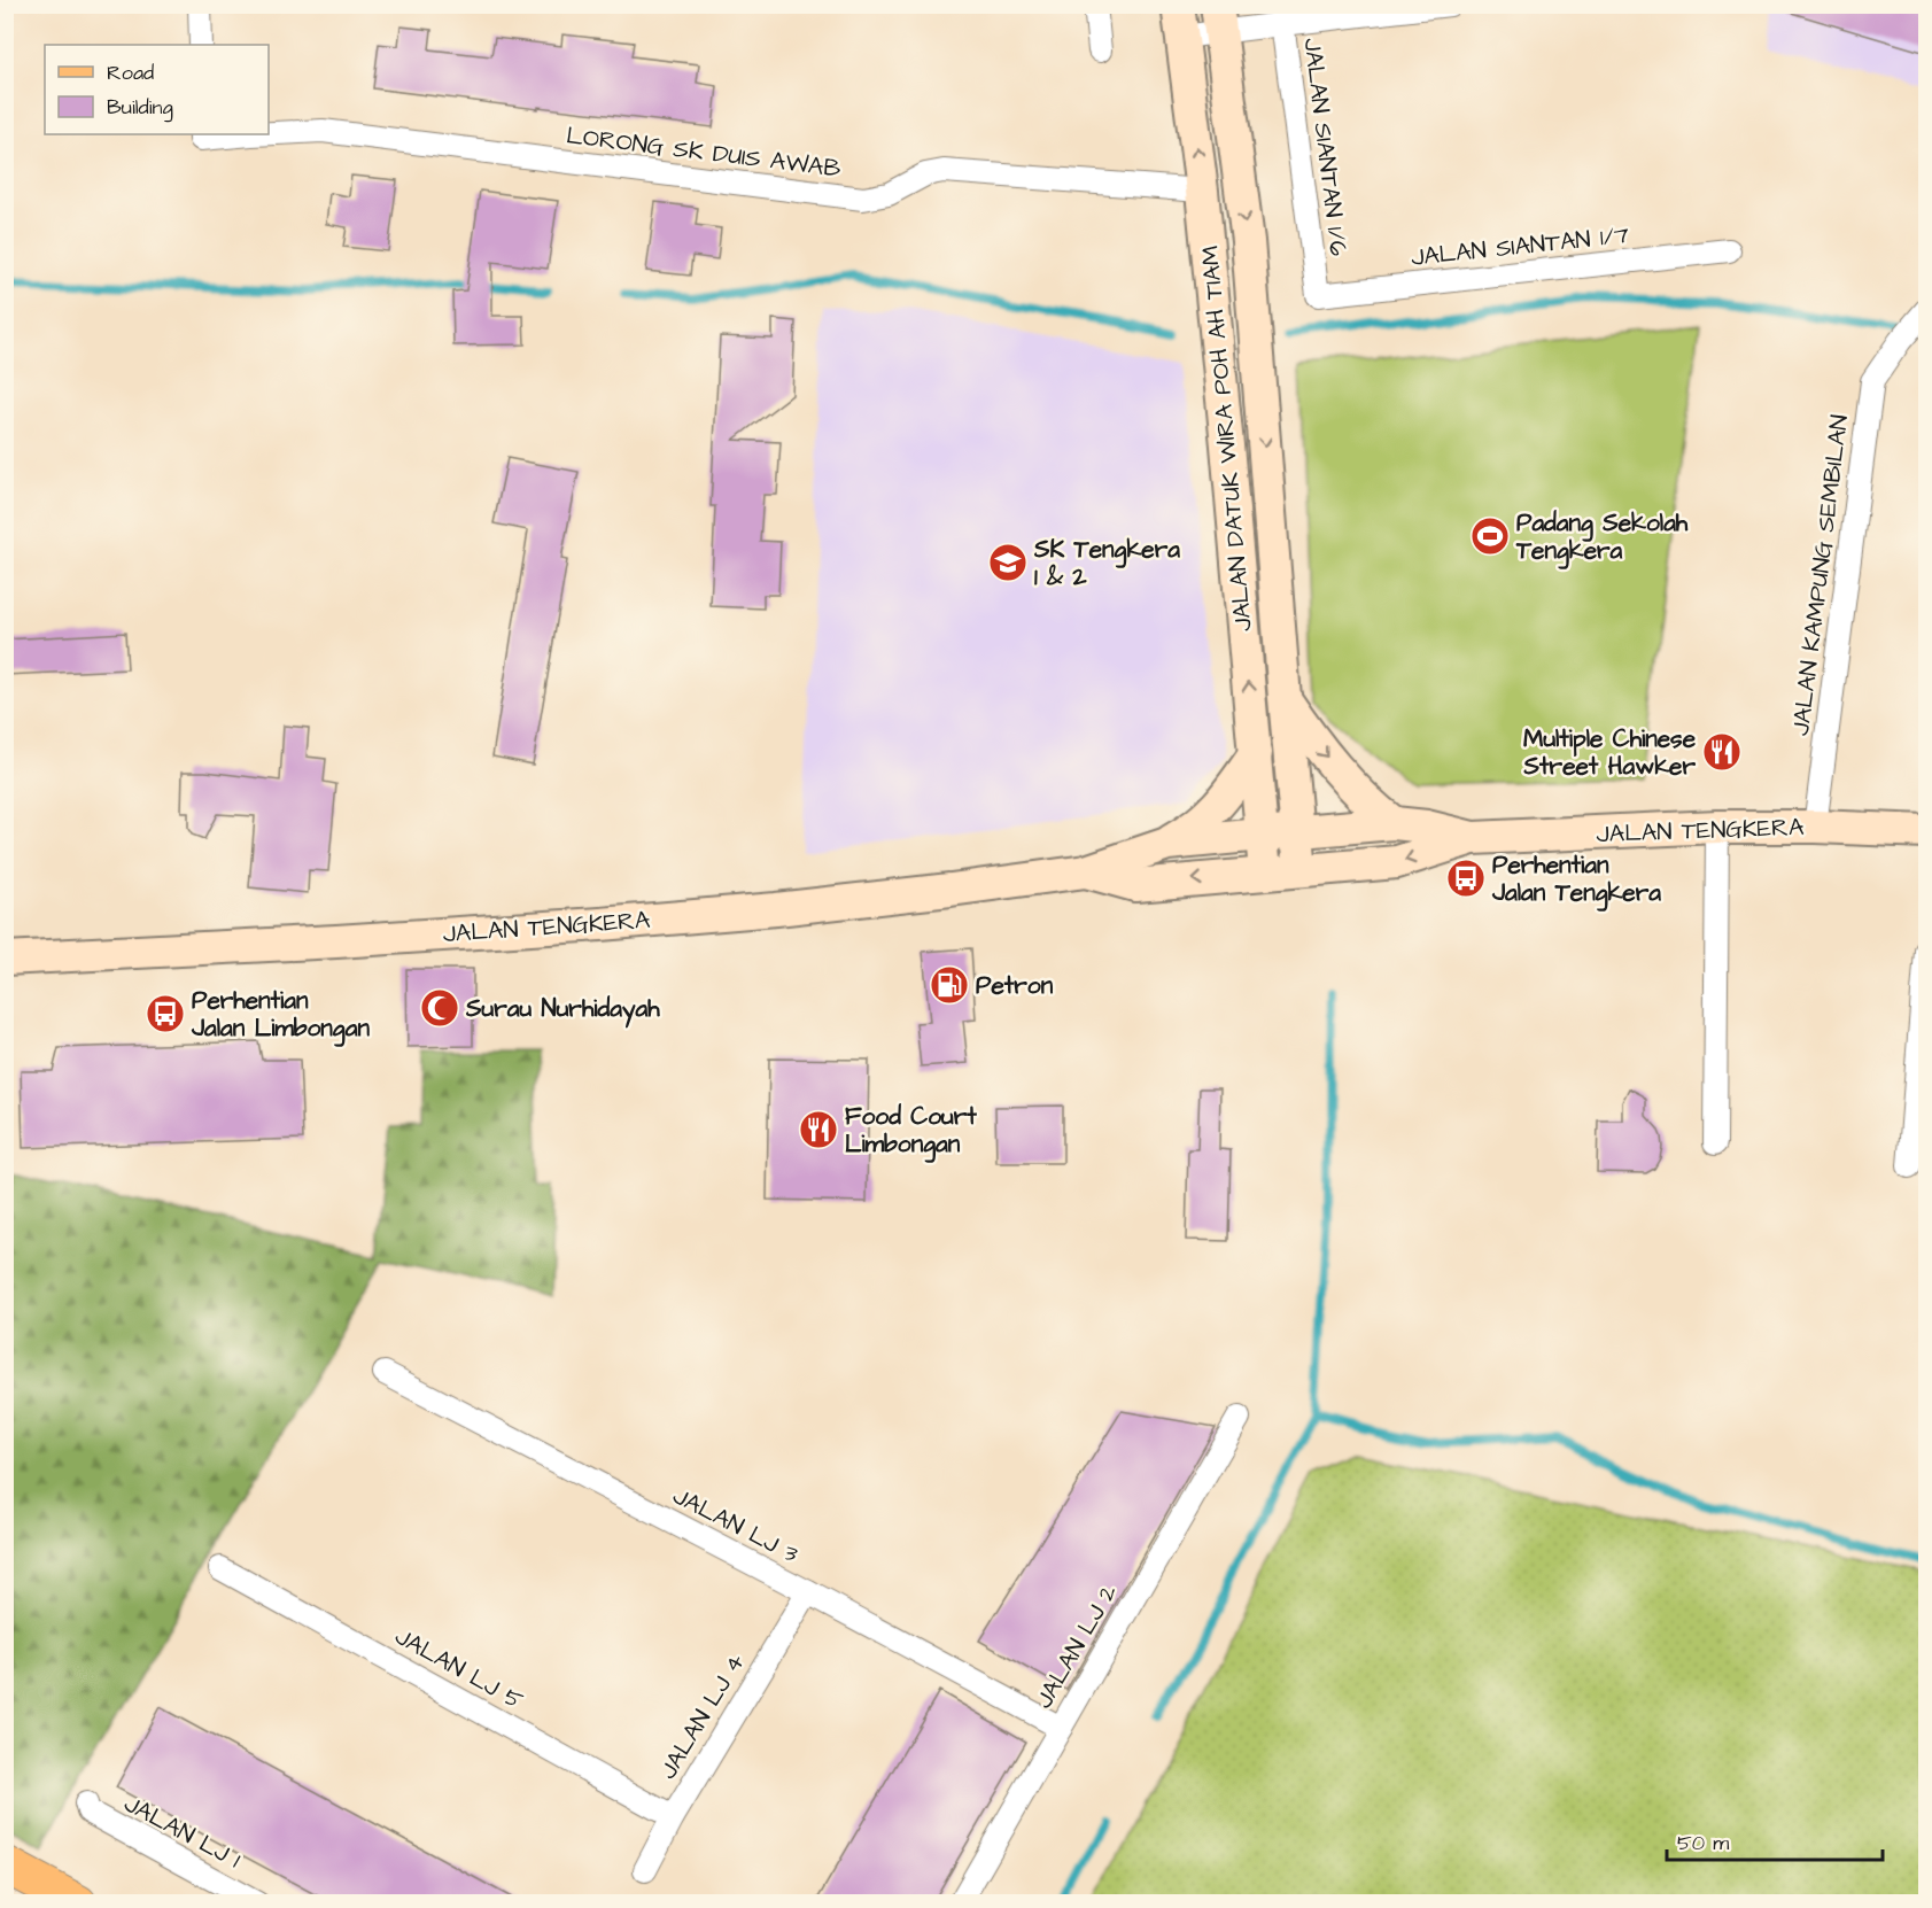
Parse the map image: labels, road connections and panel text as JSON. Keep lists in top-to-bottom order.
{
  "streets": {
    "main road": ["JALAN DATUK WIRA POH AH TIAM", "JALAN TENGKERA"],
    "street": [
      "JALAN SIANTAN 1/6",
      "LORONG SK DUIS AWAB",
      "JALAN SIANTAN 1/7",
      "JALAN KAMPUNG SEMBILAN",
      "JALAN LJ 3",
      "JALAN LJ 2",
      "JALAN LJ 5",
      "JALAN LJ 4",
      "JALAN LJ 1"
    ]
  },
  "crossings": [
    ["JALAN SIANTAN 1/6", "JALAN SIANTAN 1/7"],
    ["LORONG SK DUIS AWAB", "JALAN DATUK WIRA POH AH TIAM"],
    ["JALAN DATUK WIRA POH AH TIAM", "JALAN TENGKERA"],
    ["JALAN KAMPUNG SEMBILAN", "JALAN TENGKERA"],
    ["JALAN LJ 3", "JALAN LJ 2"],
    ["JALAN LJ 3", "JALAN LJ 4"],
    ["JALAN LJ 5", "JALAN LJ 4"]
  ],
  "places": {
    "sports": ["Padang Sekolah Tengkera"],
    "school or university": ["SK Tengkera 1 & 2"],
    "restaurant": ["Multiple Chinese Street Hawker", "Food Court Limbongan"],
    "bus stop": ["Perhentian Jalan Tengkera", "Perhentian Jalan Limbongan"],
    "fuel station": ["Petron"],
    "mosque": ["Surau Nurhidayah"]
  },
  "legend": ["Road", "Building"],
  "scale_bar": "50 m"
}
